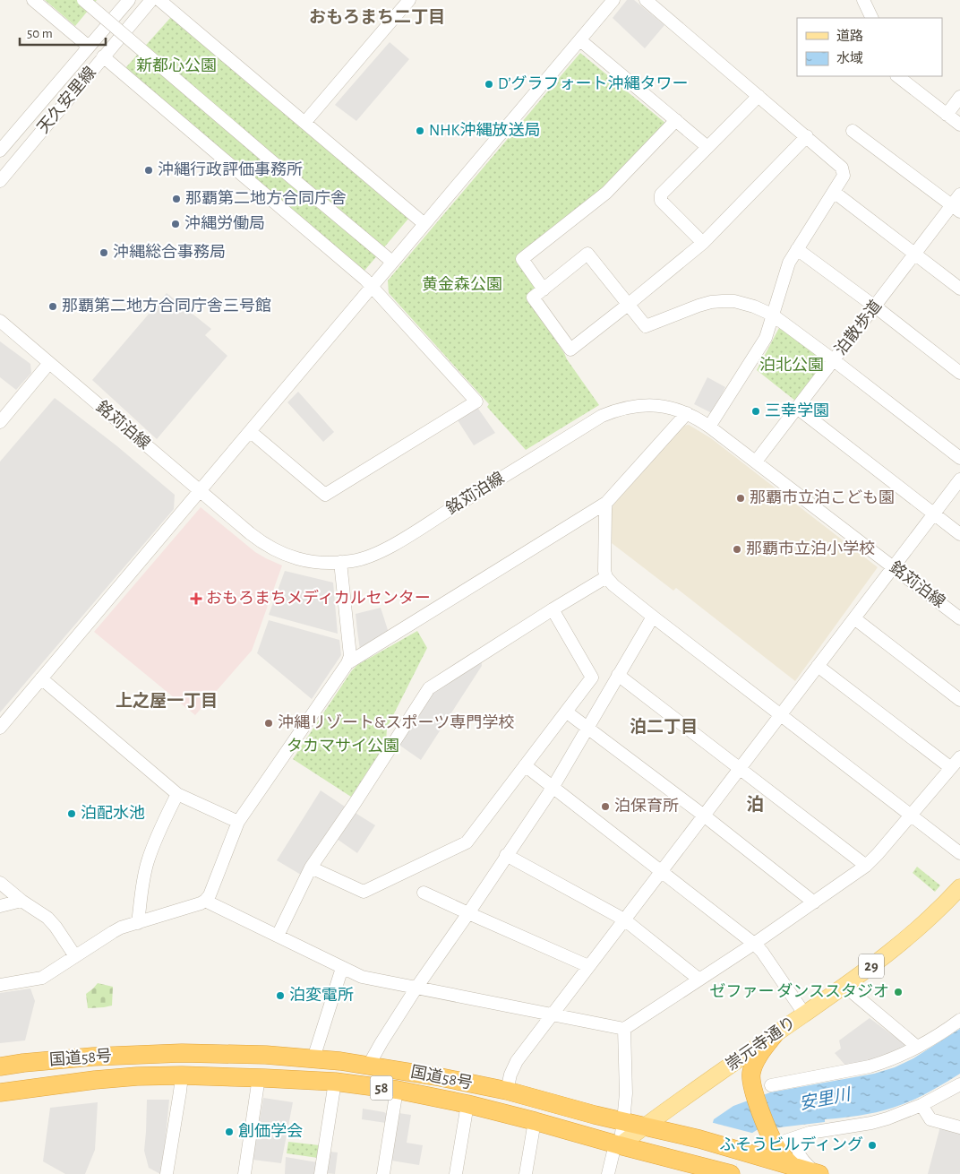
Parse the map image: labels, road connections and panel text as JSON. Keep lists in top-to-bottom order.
{
  "streets": {
    "highway": ["国道58号", "58"],
    "main road": ["29", "崇元寺通り"],
    "street": ["天久安里線", "泊散歩道", "銘苅泊線"]
  },
  "crossings": [
    ["泊散歩道", "銘苅泊線"],
    ["崇元寺通り", "国道58号"]
  ],
  "districts": [
    "おもろまち二丁目",
    "上之屋一丁目",
    "泊二丁目",
    "泊"
  ],
  "water": ["安里川"],
  "parks": [
    "新都心公園",
    "黄金森公園",
    "泊北公園",
    "タカマサイ公園"
  ],
  "places": {
    "other": [
      "D’グラフォート沖縄タワー",
      "NHK沖縄放送局",
      "沖縄行政評価事務所",
      "那覇第二地方合同庁舎",
      "沖縄労働局",
      "沖縄総合事務局",
      "那覇第二地方合同庁舎三号館",
      "三幸学園",
      "那覇市立泊こども園",
      "那覇市立泊小学校",
      "沖縄リゾート&スポーツ専門学校",
      "泊保育所",
      "泊配水池",
      "ゼファー ダンススタジオ",
      "泊変電所",
      "創価学会",
      "ふそうビルディング"
    ],
    "health": ["おもろまちメディカルセンター"]
  },
  "legend": ["道路", "水域"],
  "scale_bar": "50 m"
}
